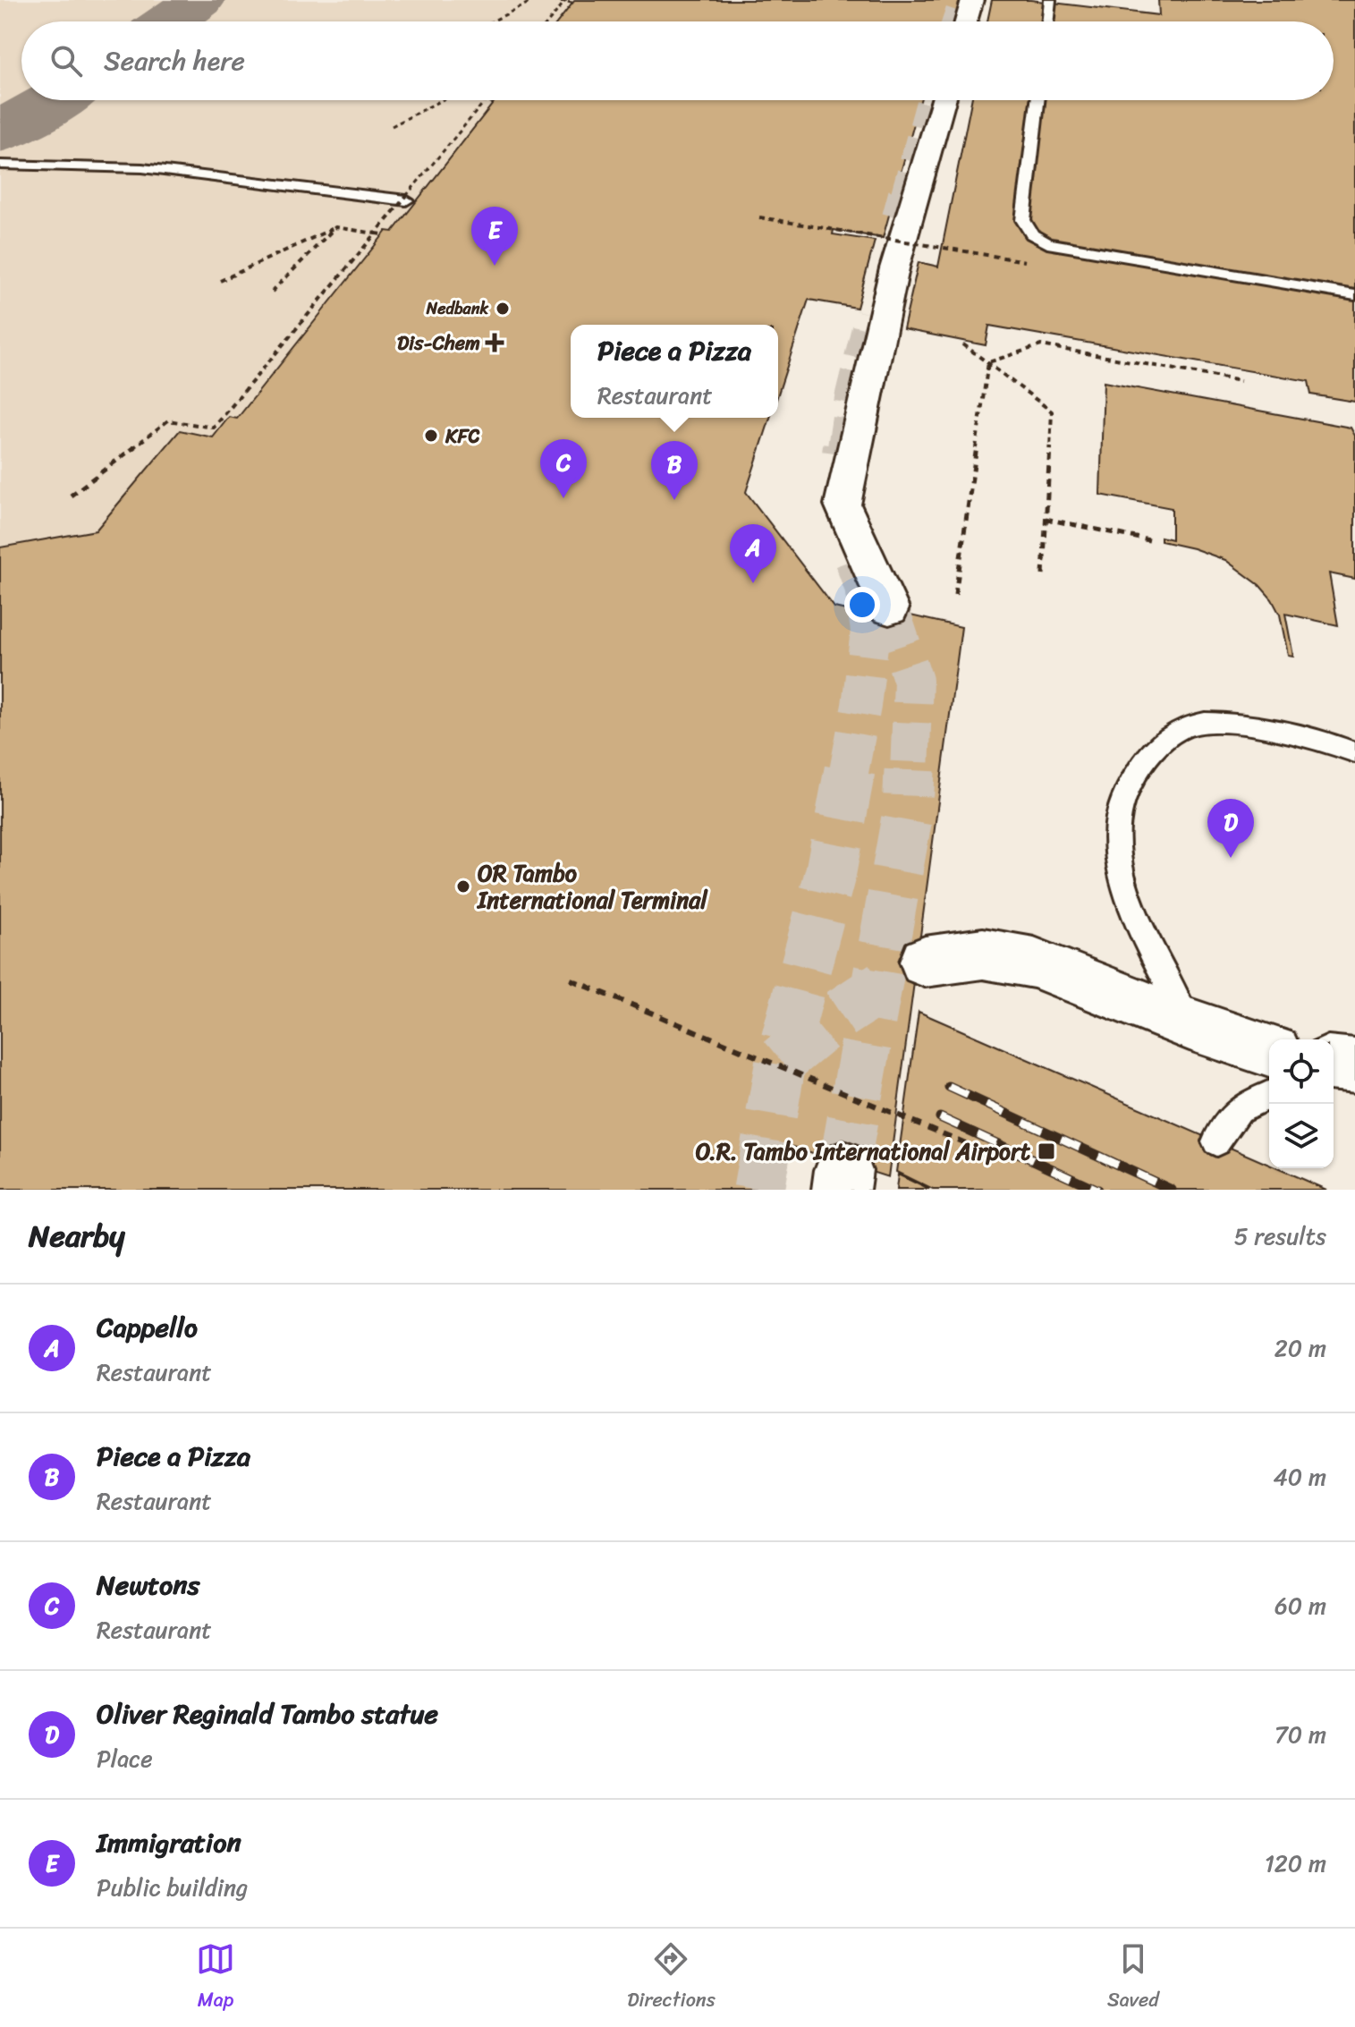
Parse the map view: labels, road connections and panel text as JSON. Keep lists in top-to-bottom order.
{
  "places": {
    "other": ["Nedbank", "KFC", "OR Tambo International Terminal"],
    "health": ["Dis-Chem"],
    "transit": ["O.R. Tambo International Airport"]
  },
  "page": {
    "search": "Search here",
    "pins": [
      "E",
      "C",
      "B",
      "A",
      "D"
    ],
    "popup": ["Piece a Pizza", "Restaurant"],
    "heading": ["Nearby", "5 results"],
    "list": [
      {
        "mark": "A",
        "name": "Cappello",
        "note": "Restaurant",
        "value": "20 m"
      },
      {
        "mark": "B",
        "name": "Piece a Pizza",
        "note": "Restaurant",
        "value": "40 m"
      },
      {
        "mark": "C",
        "name": "Newtons",
        "note": "Restaurant",
        "value": "60 m"
      },
      {
        "mark": "D",
        "name": "Oliver Reginald Tambo statue",
        "note": "Place",
        "value": "70 m"
      },
      {
        "mark": "E",
        "name": "Immigration",
        "note": "Public building",
        "value": "120 m"
      }
    ],
    "nav": ["Map", "Directions", "Saved"]
  }
}
